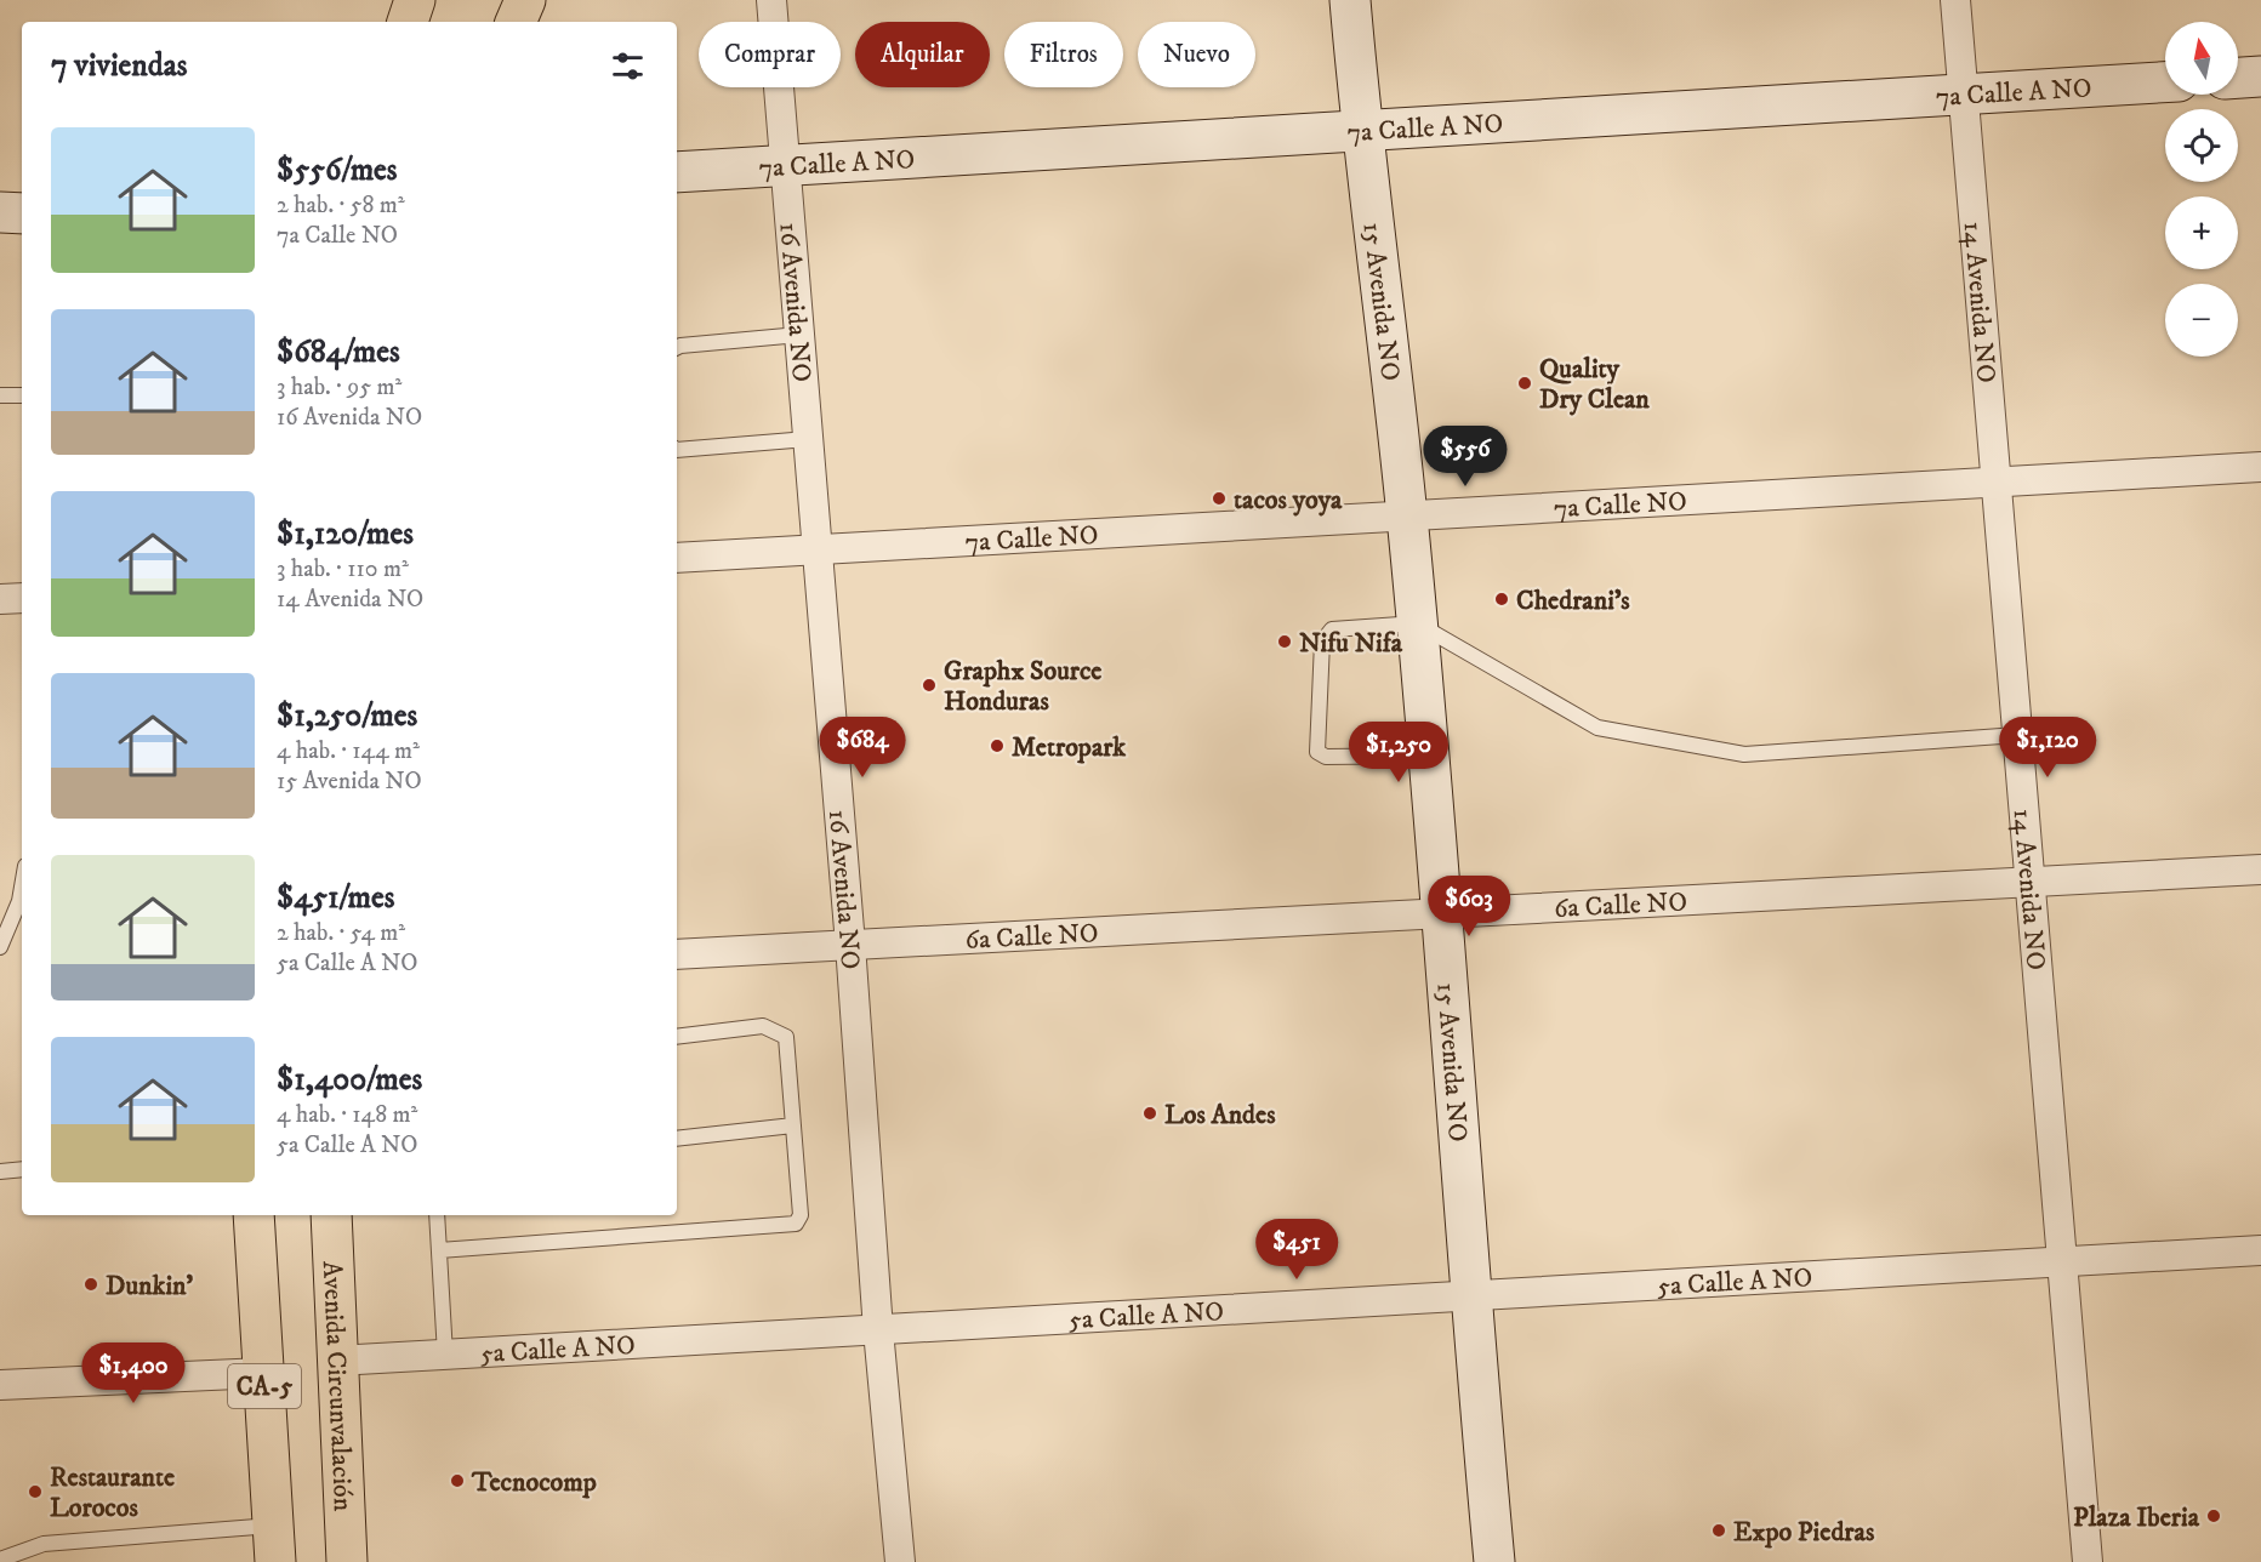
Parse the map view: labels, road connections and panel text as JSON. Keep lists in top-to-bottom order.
{
  "streets": {
    "highway": ["CA-5", "Avenida Circunvalación"],
    "street": [
      "7a Calle A NO",
      "16 Avenida NO",
      "15 Avenida NO",
      "14 Avenida NO",
      "7a Calle NO",
      "6a Calle NO",
      "5a Calle A NO"
    ]
  },
  "crossings": [
    ["7a Calle A NO", "16 Avenida NO"],
    ["7a Calle A NO", "15 Avenida NO"],
    ["7a Calle A NO", "14 Avenida NO"],
    ["16 Avenida NO", "7a Calle NO"],
    ["16 Avenida NO", "6a Calle NO"],
    ["16 Avenida NO", "5a Calle A NO"],
    ["15 Avenida NO", "7a Calle NO"],
    ["15 Avenida NO", "6a Calle NO"],
    ["15 Avenida NO", "5a Calle A NO"],
    ["14 Avenida NO", "7a Calle NO"],
    ["14 Avenida NO", "6a Calle NO"],
    ["14 Avenida NO", "5a Calle A NO"],
    ["5a Calle A NO", "Avenida Circunvalación"]
  ],
  "places": [
    "Quality Dry Clean",
    "tacos yoya",
    "Chedrani's",
    "Nifu Nifa",
    "Graphx Source Honduras",
    "Metropark",
    "Los Andes",
    "Dunkin'",
    "Tecnocomp",
    "Restaurante Lorocos",
    "Plaza Iberia",
    "Expo Piedras"
  ],
  "north": "top",
  "page": {
    "map_buttons": ["+", "−"],
    "chip": [
      "Comprar",
      "Alquilar",
      "Filtros",
      "Nuevo"
    ],
    "heading": "7 viviendas",
    "list": [
      {
        "name": "$556/mes",
        "note": "2 hab. · 58 m² · 7a Calle NO"
      },
      {
        "name": "$684/mes",
        "note": "3 hab. · 95 m² · 16 Avenida NO"
      },
      {
        "name": "$1,120/mes",
        "note": "3 hab. · 110 m² · 14 Avenida NO"
      },
      {
        "name": "$1,250/mes",
        "note": "4 hab. · 144 m² · 15 Avenida NO"
      },
      {
        "name": "$451/mes",
        "note": "2 hab. · 54 m² · 5a Calle A NO"
      },
      {
        "name": "$1,400/mes",
        "note": "4 hab. · 148 m² · 5a Calle A NO"
      }
    ],
    "price": [
      "$556",
      "$684",
      "$1,120",
      "$1,250",
      "$603",
      "$451",
      "$1,400"
    ]
  }
}
